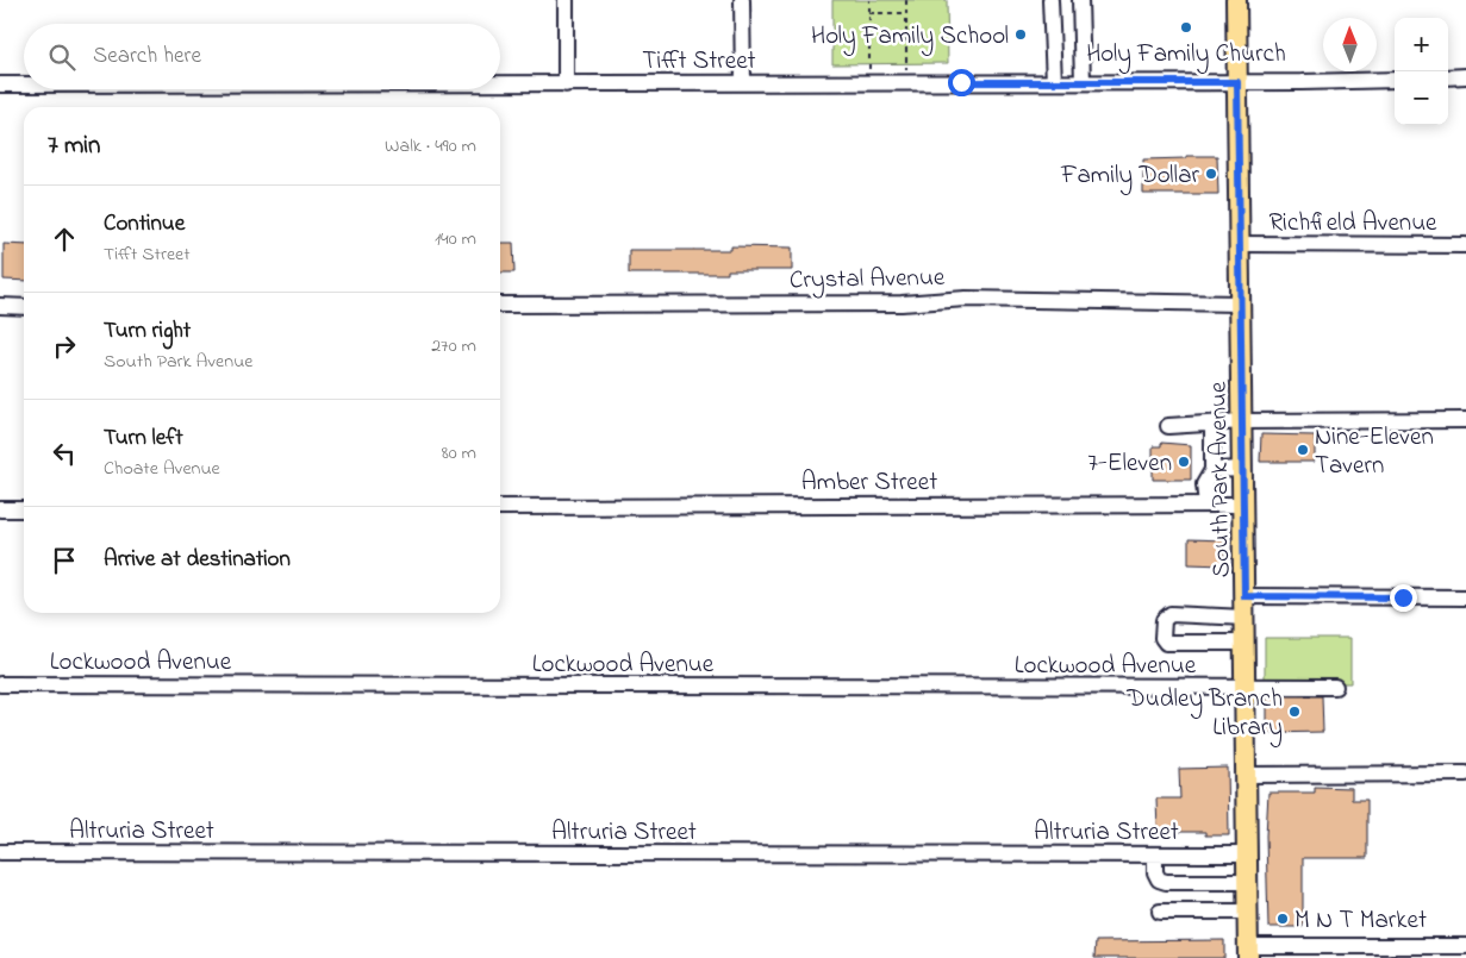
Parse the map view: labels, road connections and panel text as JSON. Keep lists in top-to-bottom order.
{
  "streets": {
    "main road": ["South Park Avenue"],
    "street": [
      "Tifft Street",
      "Richfield Avenue",
      "Crystal Avenue",
      "Amber Street",
      "Lockwood Avenue",
      "Altruria Street"
    ]
  },
  "crossings": [
    ["Tifft Street", "South Park Avenue"],
    ["Richfield Avenue", "South Park Avenue"],
    ["Crystal Avenue", "South Park Avenue"],
    ["South Park Avenue", "Amber Street"],
    ["South Park Avenue", "Lockwood Avenue"],
    ["South Park Avenue", "Altruria Street"]
  ],
  "places": [
    "Holy Family Church",
    "Holy Family School",
    "Family Dollar",
    "Nine-Eleven Tavern",
    "7-Eleven",
    "Dudley Branch Library",
    "M N T Market"
  ],
  "north": "top",
  "page": {
    "map_buttons": ["+", "−"],
    "search": "Search here",
    "heading": ["7 min", "Walk · 490 m"],
    "list": [
      ["Continue", "Tifft Street", "140 m"],
      ["Turn right", "South Park Avenue", "270 m"],
      ["Turn left", "Choate Avenue", "80 m"],
      "Arrive at destination"
    ]
  }
}
